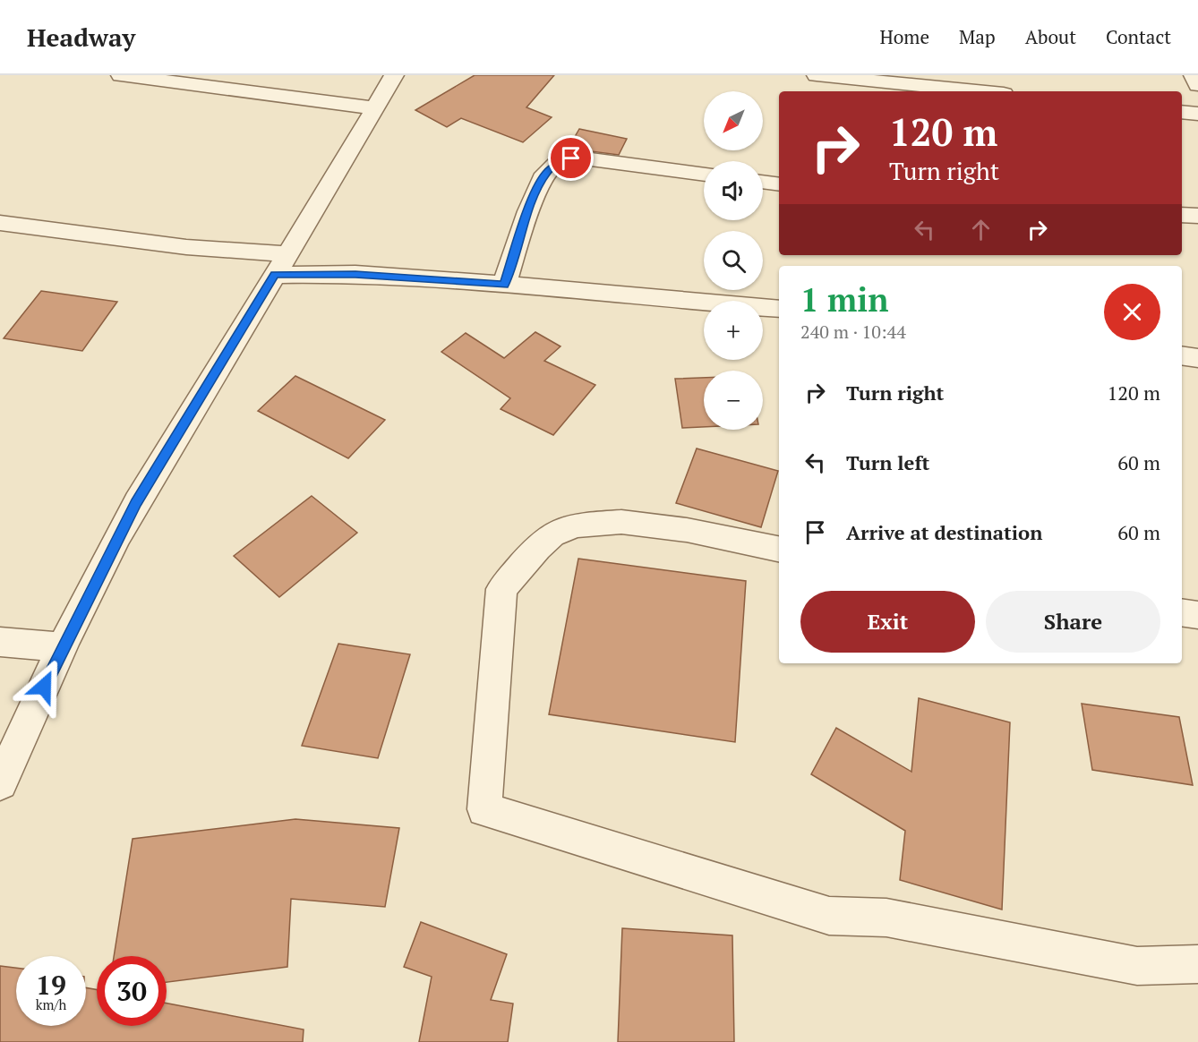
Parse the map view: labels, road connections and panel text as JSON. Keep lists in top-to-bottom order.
{
  "north": "bottom left",
  "page": {
    "header": "Headway",
    "nav": [
      "Home",
      "Map",
      "About",
      "Contact"
    ],
    "map_buttons": ["+", "−"],
    "turn": ["120 m", "Turn right"],
    "heading": ["1 min", "240 m · 10:44"],
    "list": [
      {
        "name": "Turn right",
        "value": "120 m"
      },
      {
        "name": "Turn left",
        "value": "60 m"
      },
      {
        "name": "Arrive at destination",
        "value": "60 m"
      }
    ],
    "buttons": ["Exit", "Share"],
    "speed": "19 km/h",
    "limit": "30"
  }
}
